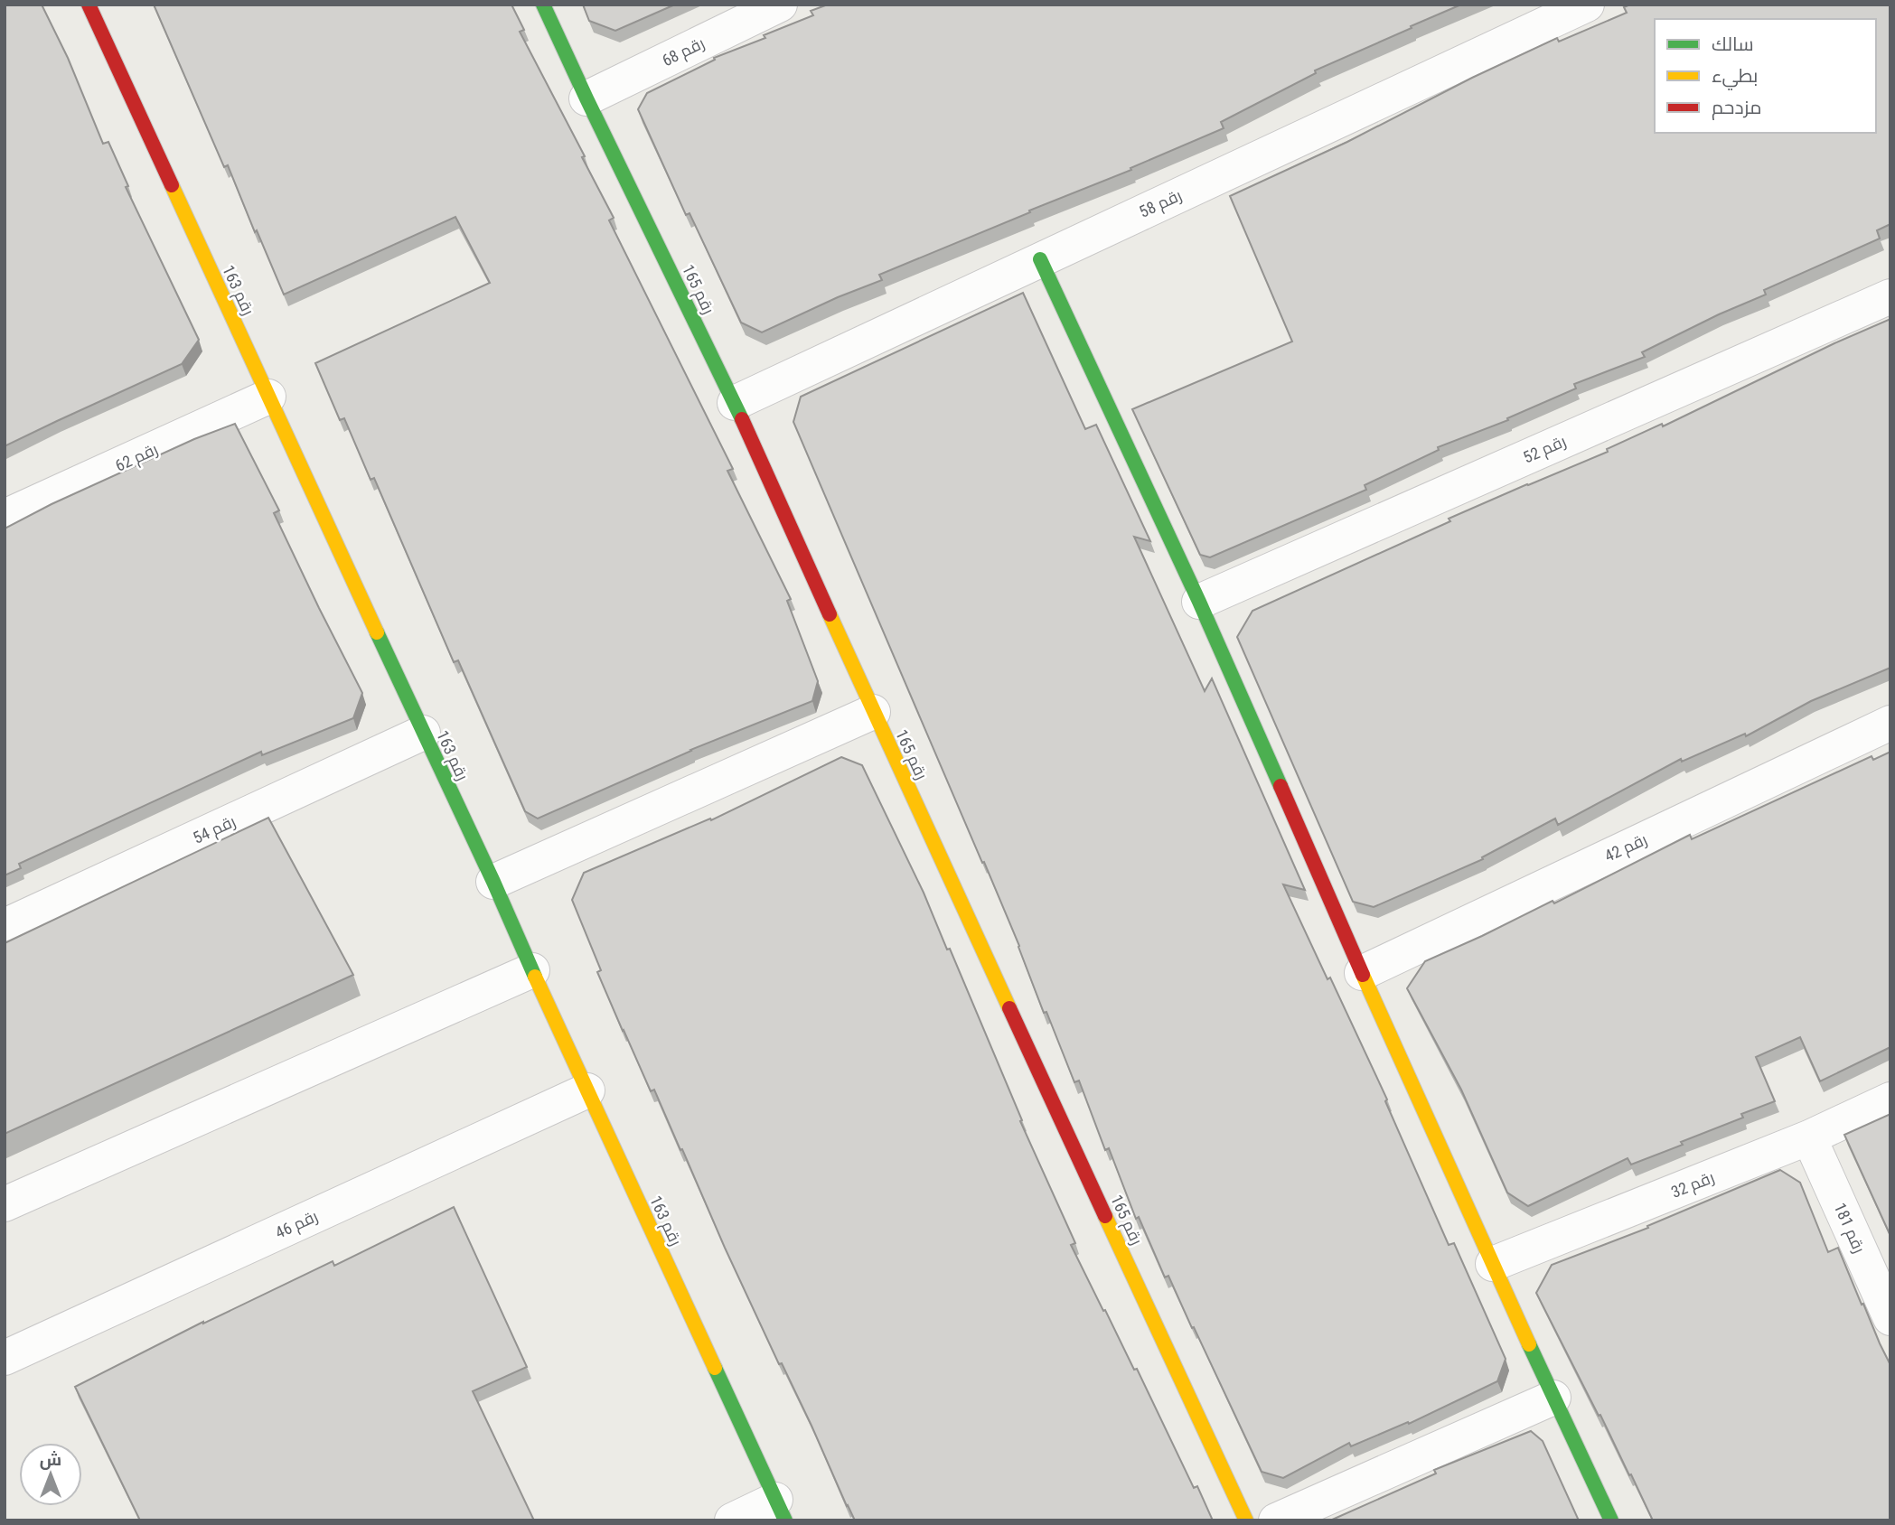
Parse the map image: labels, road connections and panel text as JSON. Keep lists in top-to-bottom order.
{
  "streets": {
    "street": [
      "رقم 68",
      "رقم 58",
      "رقم 165",
      "رقم 163",
      "رقم 52",
      "رقم 62",
      "رقم 54",
      "رقم 42",
      "رقم 32",
      "رقم 46",
      "رقم 181"
    ]
  },
  "crossings": [
    ["رقم 68", "رقم 165"],
    ["رقم 58", "رقم 165"],
    ["رقم 163", "رقم 62"],
    ["رقم 163", "رقم 54"],
    ["رقم 163", "رقم 46"],
    ["رقم 32", "رقم 181"]
  ],
  "legend": ["سالك", "بطيء", "مزدحم"],
  "north": "top"
}
